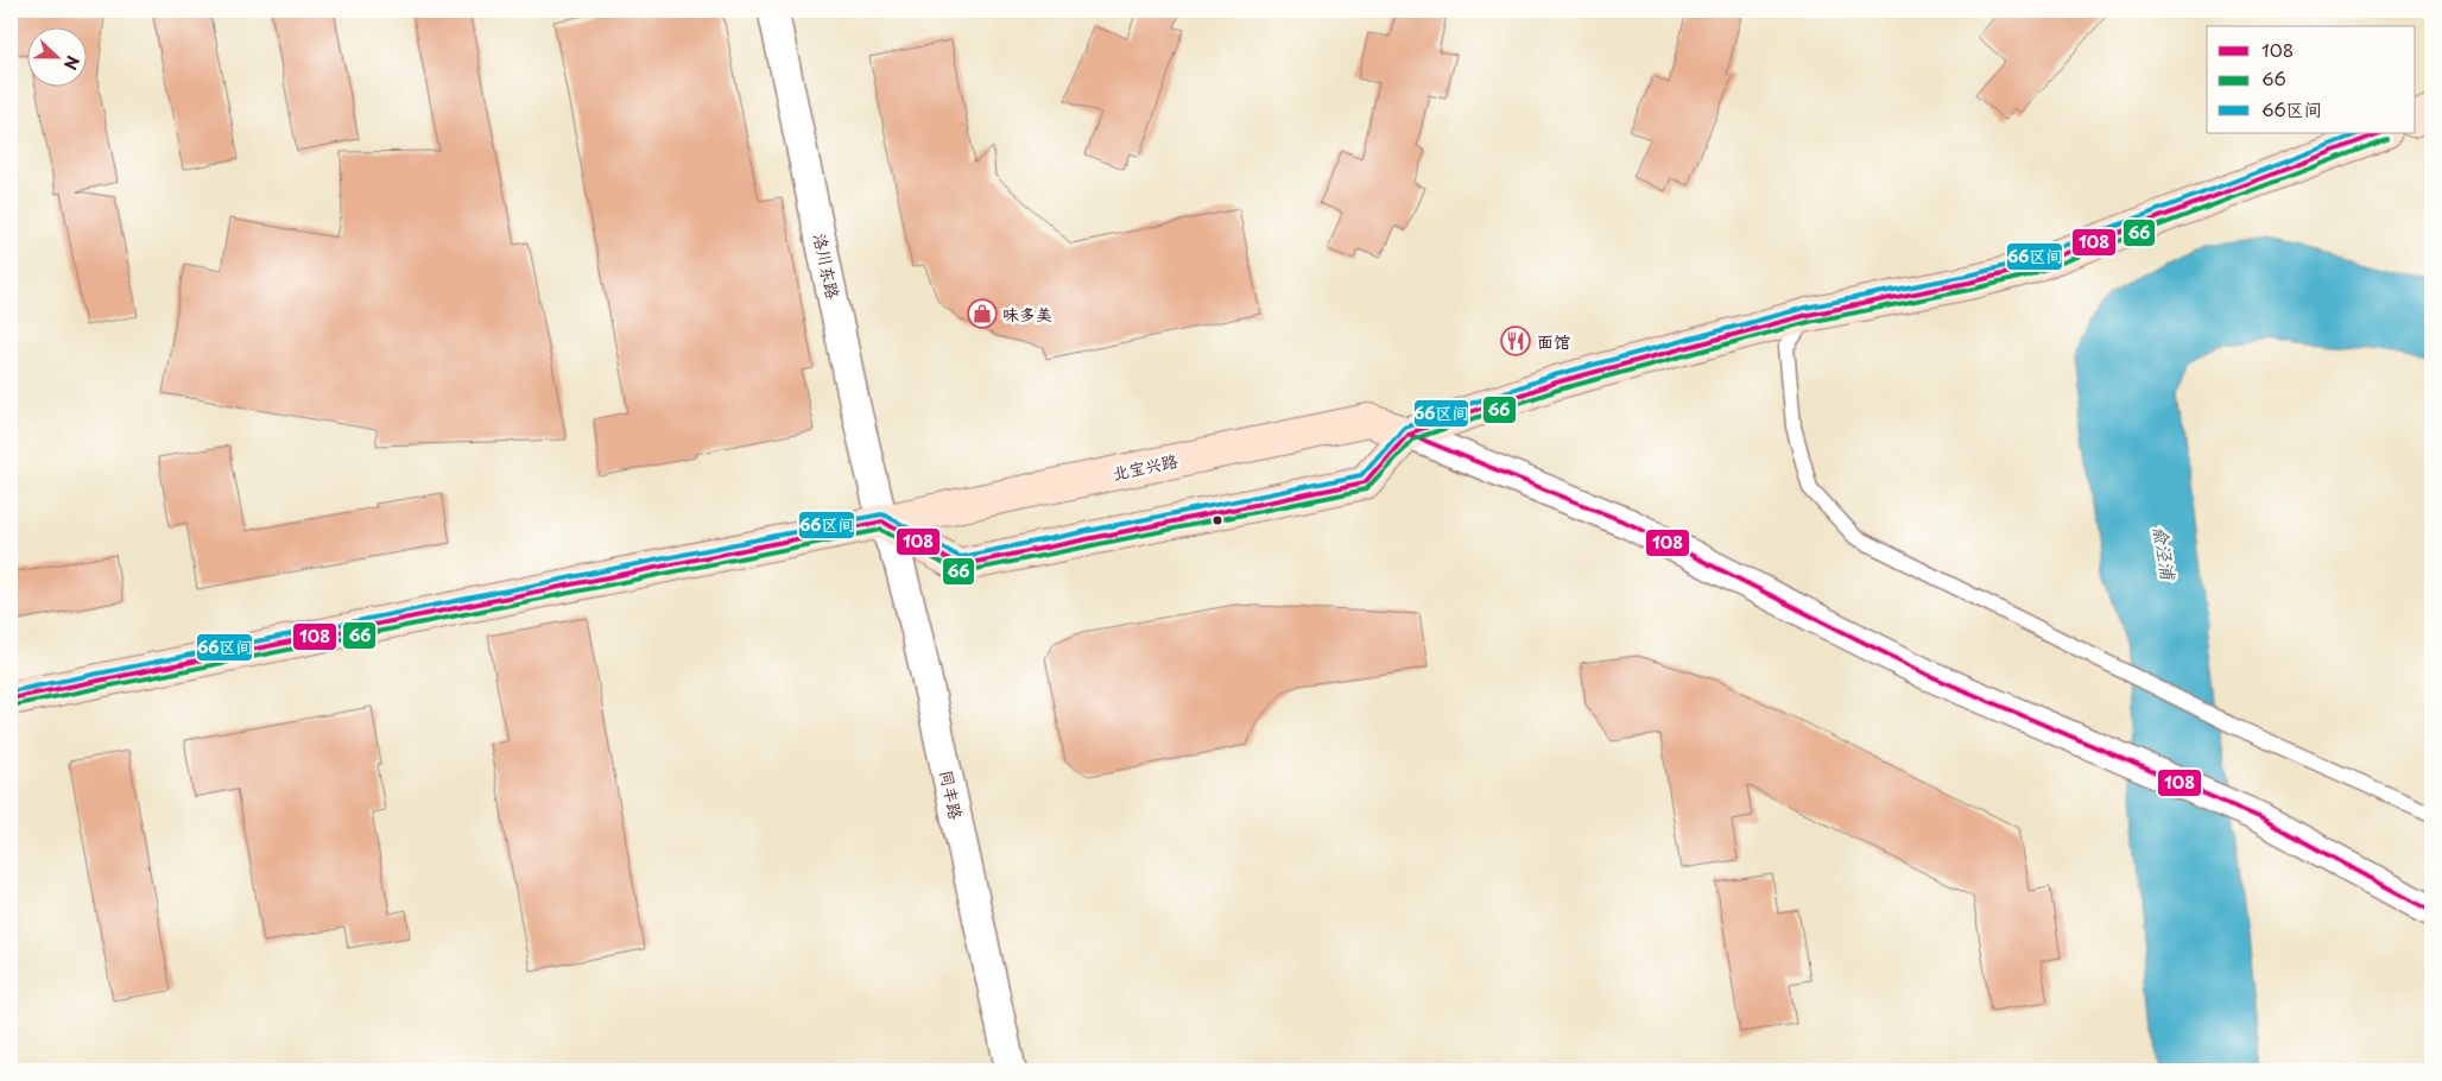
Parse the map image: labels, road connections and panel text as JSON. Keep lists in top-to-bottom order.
{
  "streets": {
    "street": ["洛川东路", "北宝兴路", "同丰路"]
  },
  "crossings": [
    ["洛川东路", "北宝兴路"],
    ["洛川东路", "同丰路"],
    ["北宝兴路", "同丰路"]
  ],
  "water": ["俞泾浦"],
  "places": {
    "shop": ["味多美"],
    "restaurant": ["面馆"]
  },
  "lines": ["transit line 108", "transit line 66区间", "transit line 66"],
  "legend": ["108", "66", "66区间"],
  "north": "right"
}
